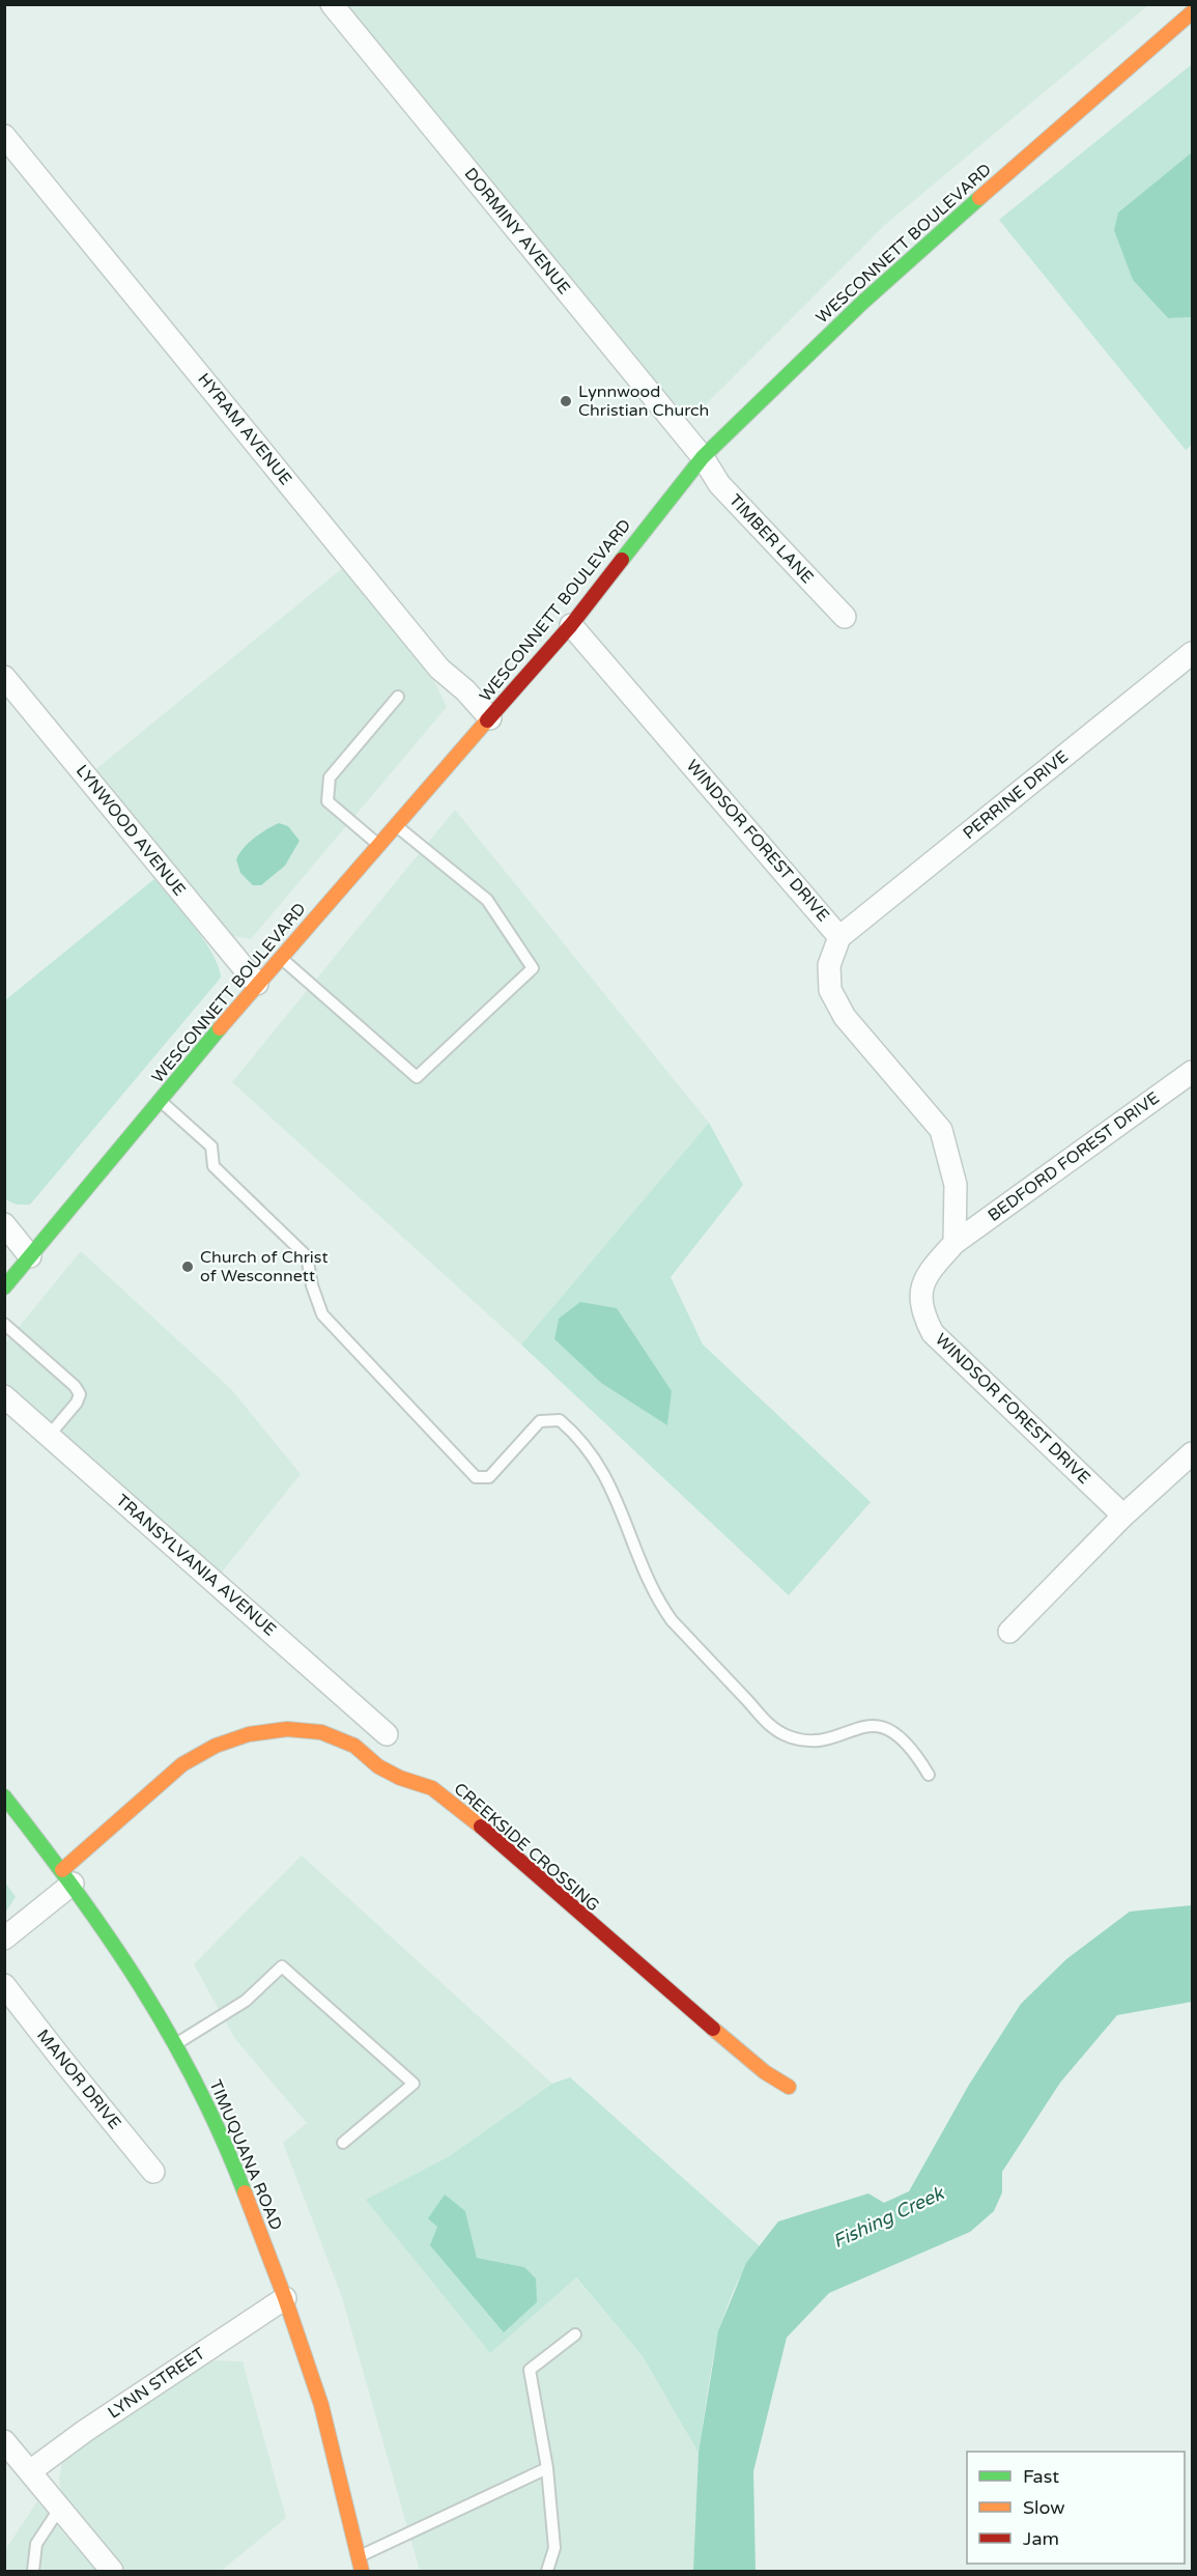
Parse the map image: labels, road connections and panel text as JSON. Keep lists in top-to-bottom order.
{
  "streets": {
    "street": [
      "DORMINY AVENUE",
      "WESCONNETT BOULEVARD",
      "HYRAM AVENUE",
      "TIMBER LANE",
      "PERRINE DRIVE",
      "LYNWOOD AVENUE",
      "WINDSOR FOREST DRIVE",
      "BEDFORD FOREST DRIVE",
      "TRANSYLVANIA AVENUE",
      "CREEKSIDE CROSSING",
      "MANOR DRIVE",
      "TIMUQUANA ROAD",
      "LYNN STREET"
    ]
  },
  "crossings": [
    ["DORMINY AVENUE", "WESCONNETT BOULEVARD"],
    ["DORMINY AVENUE", "TIMBER LANE"],
    ["WESCONNETT BOULEVARD", "HYRAM AVENUE"],
    ["WESCONNETT BOULEVARD", "TIMBER LANE"],
    ["WESCONNETT BOULEVARD", "LYNWOOD AVENUE"],
    ["WESCONNETT BOULEVARD", "WINDSOR FOREST DRIVE"],
    ["PERRINE DRIVE", "WINDSOR FOREST DRIVE"],
    ["WINDSOR FOREST DRIVE", "BEDFORD FOREST DRIVE"],
    ["CREEKSIDE CROSSING", "TIMUQUANA ROAD"],
    ["TIMUQUANA ROAD", "LYNN STREET"]
  ],
  "water": ["Fishing Creek"],
  "places": ["Lynnwood Christian Church", "Church of Christ of Wesconnett"],
  "legend": ["Fast", "Slow", "Jam"]
}
